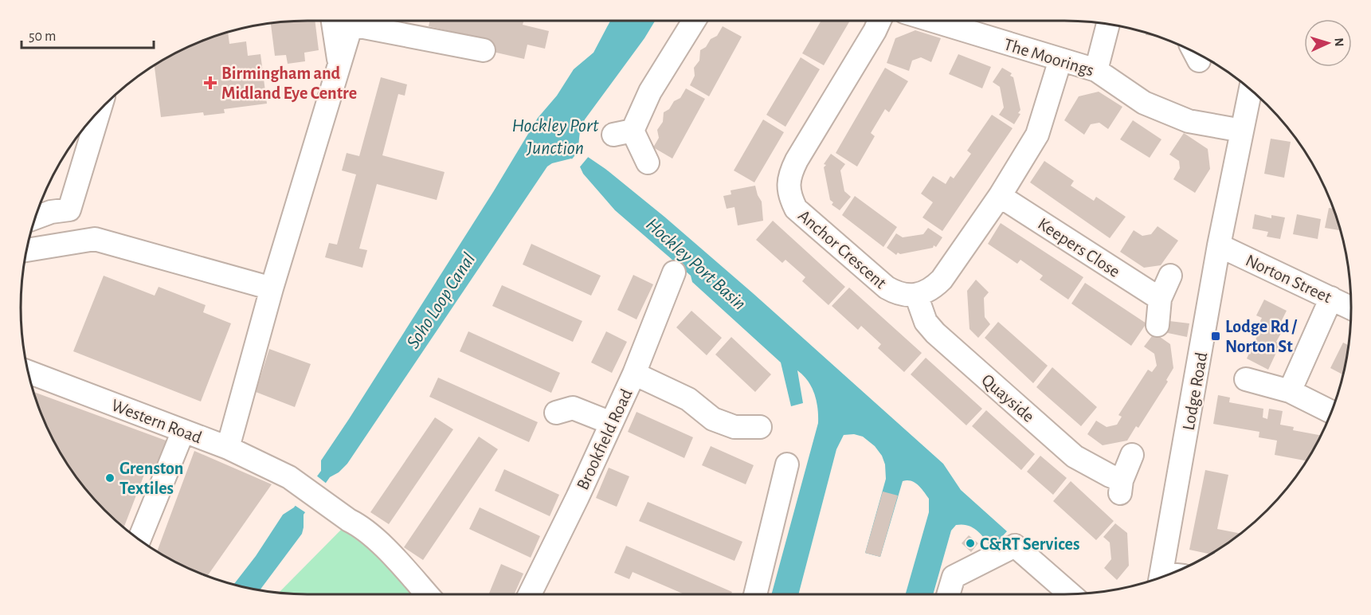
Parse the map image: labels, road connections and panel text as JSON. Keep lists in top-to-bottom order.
{
  "streets": {
    "street": [
      "The Moorings",
      "Keepers Close",
      "Anchor Crescent",
      "Norton Street",
      "Lodge Road",
      "Quayside",
      "Western Road",
      "Brookfield Road"
    ]
  },
  "crossings": [
    ["The Moorings", "Lodge Road"],
    ["Anchor Crescent", "Quayside"],
    ["Norton Street", "Lodge Road"]
  ],
  "water": ["Hockley Port Junction", "Hockley Port Basin", "Soho Loop Canal"],
  "places": {
    "health": ["Birmingham and Midland Eye Centre"],
    "transit": ["Lodge Rd / Norton St"],
    "other": ["Grenston Textiles", "C&RT Services"]
  },
  "scale_bar": "50 m",
  "north": "right"
}
